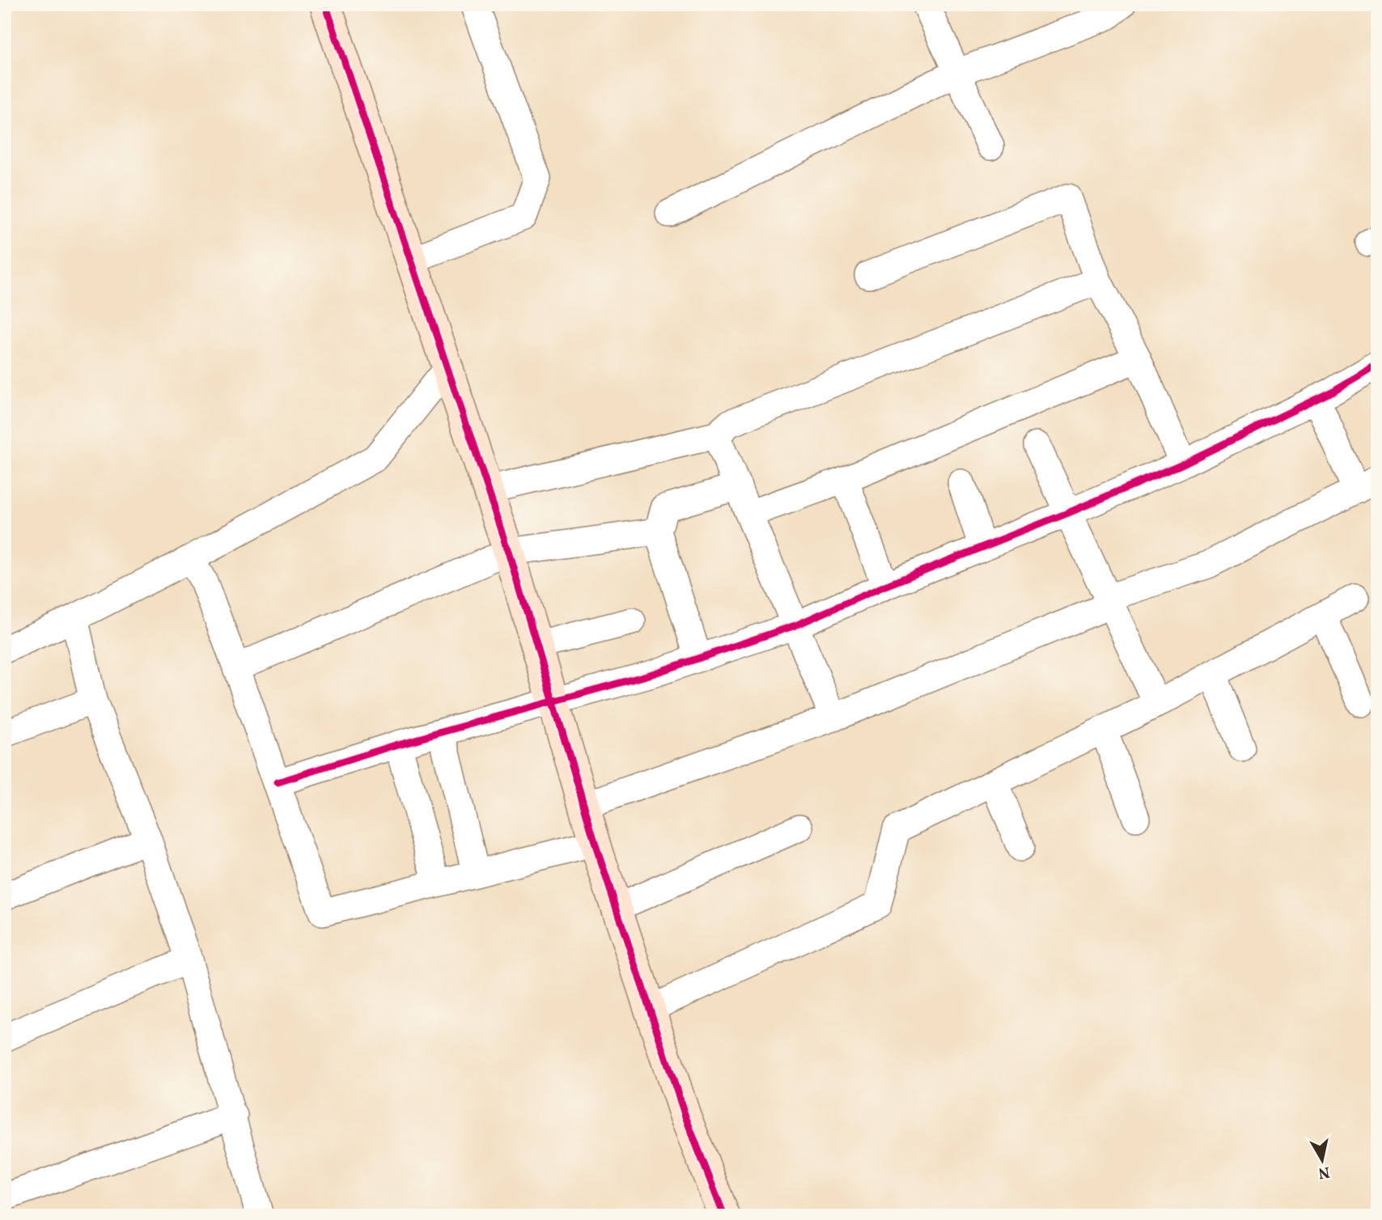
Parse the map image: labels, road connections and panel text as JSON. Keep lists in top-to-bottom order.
{
  "north": "bottom"
}
